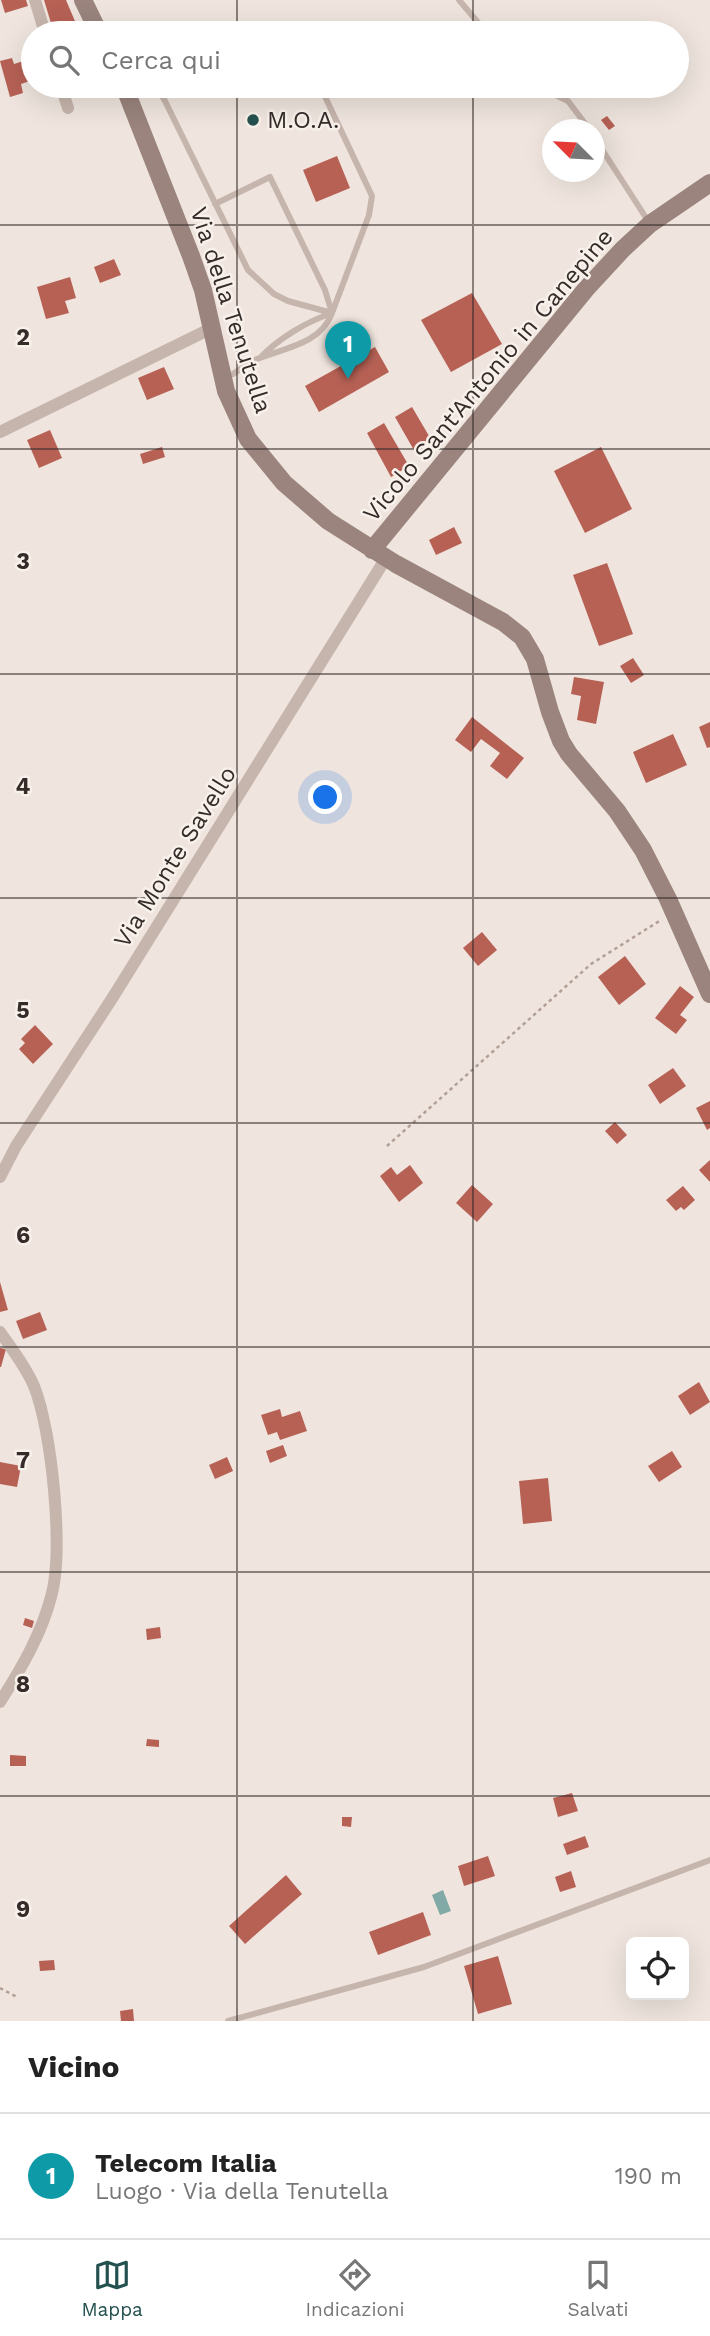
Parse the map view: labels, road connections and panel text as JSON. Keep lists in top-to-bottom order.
{
  "streets": {
    "street": ["Via della Tenutella", "Vicolo Sant'Antonio in Canepine", "Via Monte Savello"]
  },
  "crossings": [
    ["Via della Tenutella", "Vicolo Sant'Antonio in Canepine"],
    ["Via della Tenutella", "Via Monte Savello"],
    ["Vicolo Sant'Antonio in Canepine", "Via Monte Savello"]
  ],
  "places": ["M.O.A."],
  "north": "top left",
  "page": {
    "search": "Cerca qui",
    "pins": "1",
    "heading": "Vicino",
    "list": [
      {
        "mark": "1",
        "name": "Telecom Italia",
        "note": "Luogo · Via della Tenutella",
        "value": "190 m"
      }
    ],
    "nav": ["Mappa", "Indicazioni", "Salvati"]
  },
  "grid": {
    "rows": [
      "2",
      "3",
      "4",
      "5",
      "6",
      "7",
      "8",
      "9"
    ]
  }
}
